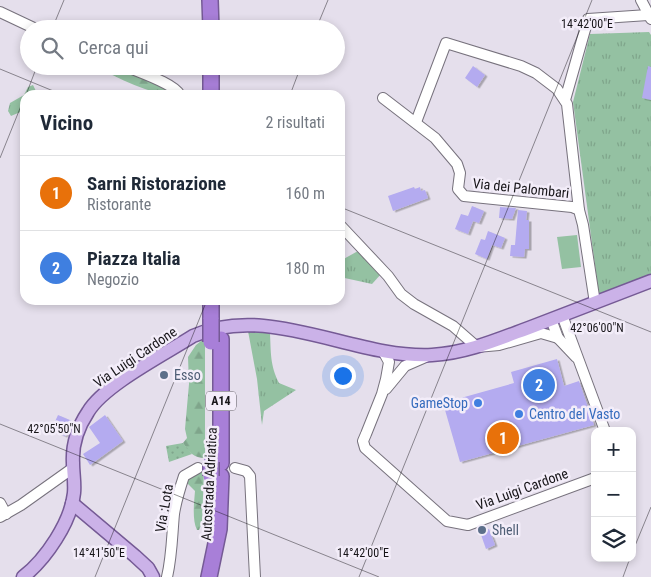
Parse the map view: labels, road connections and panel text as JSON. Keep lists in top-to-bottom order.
{
  "streets": {
    "highway": ["A14", "Autostrada Adriatica"],
    "main road": ["Via Luigi Cardone"],
    "street": ["Via dei Palombari", "Via :Lota"]
  },
  "crossings": [
    ["Via dei Palombari", "Via Luigi Cardone"],
    ["Autostrada Adriatica", "Via :Lota"]
  ],
  "places": [
    "Esso",
    "GameStop",
    "Centro del Vasto",
    "Shell"
  ],
  "page": {
    "search": "Cerca qui",
    "heading": ["Vicino", "2 risultati"],
    "list": [
      {
        "mark": "1",
        "name": "Sarni Ristorazione",
        "note": "Ristorante",
        "value": "160 m"
      },
      {
        "mark": "2",
        "name": "Piazza Italia",
        "note": "Negozio",
        "value": "180 m"
      }
    ],
    "pins": ["2", "1"],
    "map_buttons": ["+", "−"]
  },
  "coordinates": [
    "14°42'00\"E",
    "42°06'00\"N",
    "42°05'50\"N",
    "14°41'50\"E"
  ]
}
